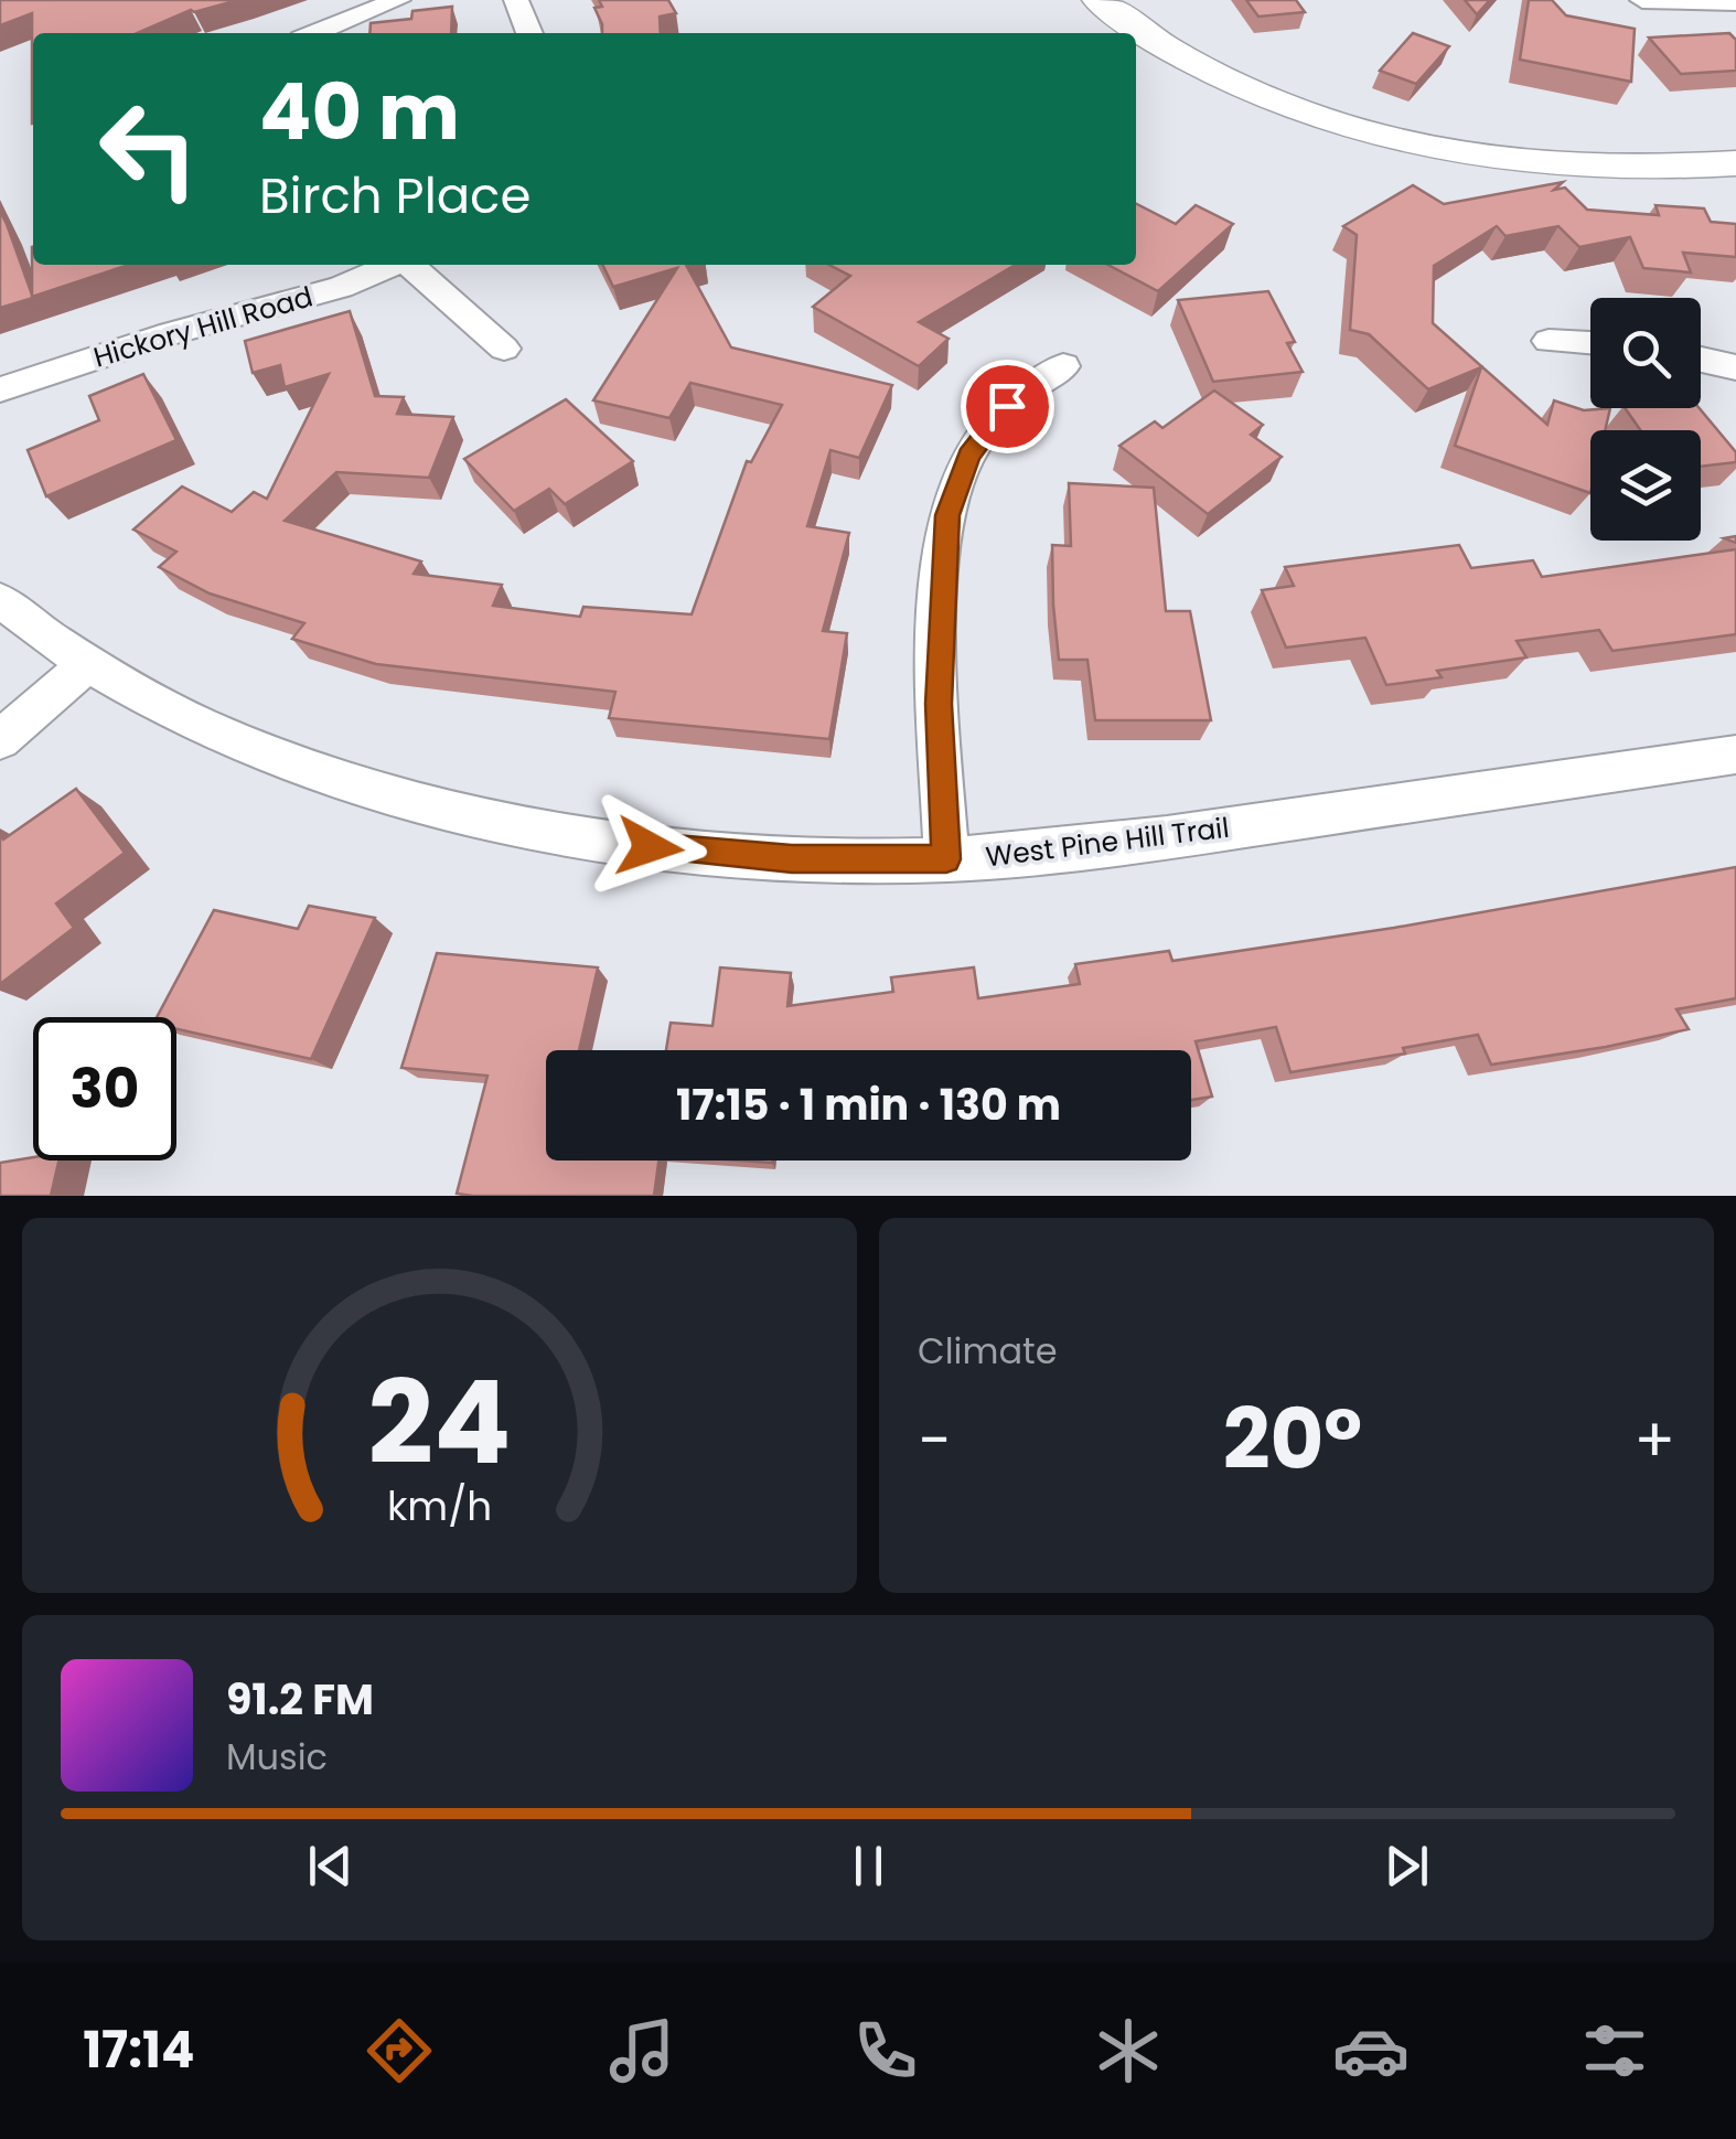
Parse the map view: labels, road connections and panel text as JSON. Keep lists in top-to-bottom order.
{
  "streets": {
    "street": ["Hickory Hill Road", "West Pine Hill Trail"]
  },
  "page": {
    "turn": ["40 m", "Birch Place"],
    "limit": "30",
    "trip": "17:15 · 1 min · 130 m",
    "tile": "Climate",
    "heat": ["−", "20°", "+"],
    "song": ["91.2 FM", "Music"],
    "tabs": "17:14",
    "gauge": ["24", "km/h"]
  }
}
